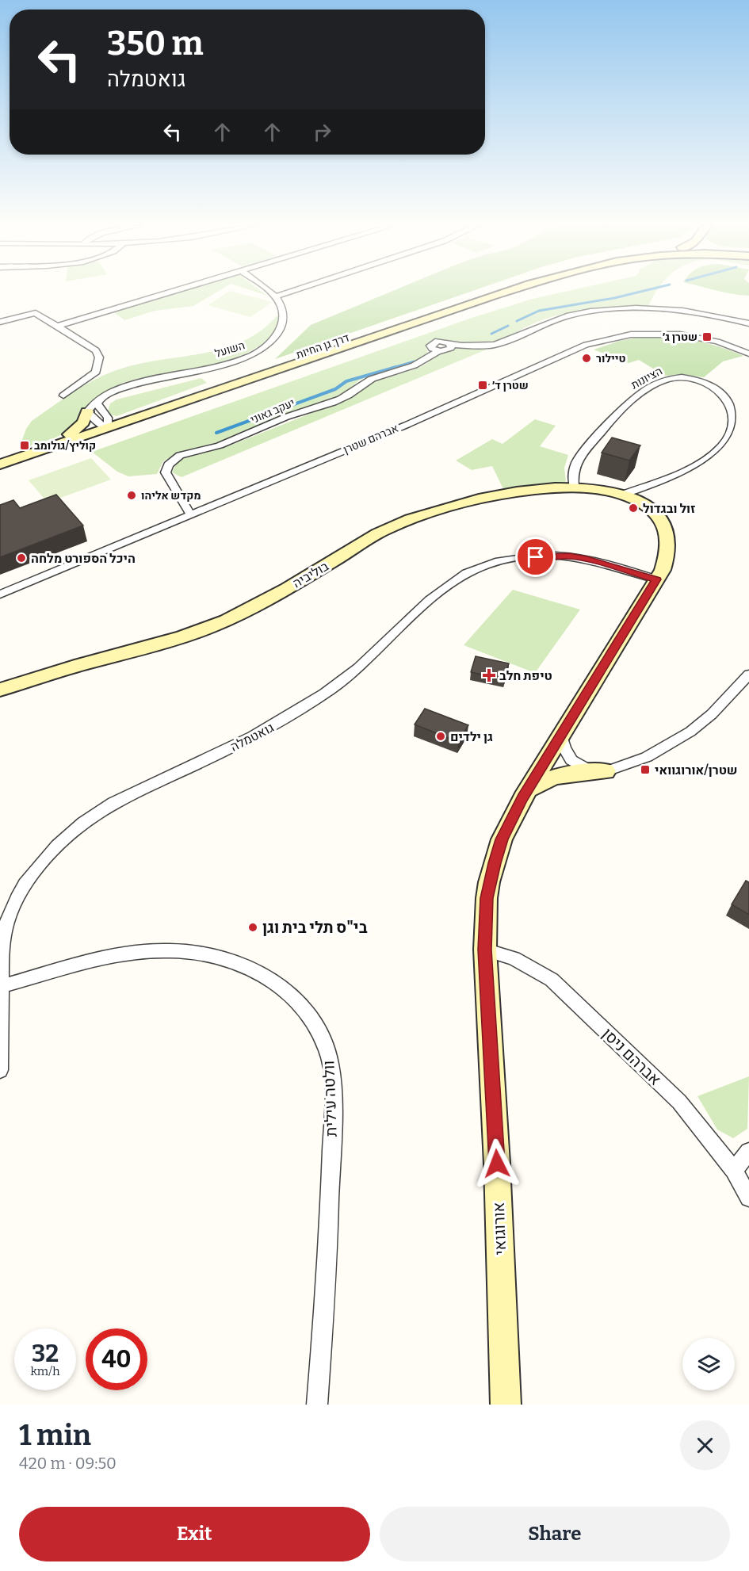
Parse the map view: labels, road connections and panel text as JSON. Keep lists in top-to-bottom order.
{
  "streets": {
    "main road": ["דרך גן החיות", "בוליביה", "אורוגואי"],
    "street": [
      "השועל",
      "הציונות",
      "יעקב גאוני",
      "אברהם שטרן",
      "גואטמלה",
      "אברהם ניסן",
      "וולטה עילית"
    ]
  },
  "crossings": [
    ["הציונות", "בוליביה"],
    ["הציונות", "אורוגואי"],
    ["יעקב גאוני", "אברהם שטרן"],
    ["בוליביה", "אורוגואי"],
    ["גואטמלה", "וולטה עילית"],
    ["גואטמלה", "אורוגואי"],
    ["אברהם ניסן", "אורוגואי"]
  ],
  "places": {
    "transit": [
      "שטרן ג׳",
      "שטרן ד׳",
      "קוליץ/גולומב",
      "שטרן/אורוגוואי"
    ],
    "other": [
      "טיילור",
      "מקדש אליהו",
      "זול ובגדול",
      "היכל הספורט מלחה",
      "גן ילדים",
      "בי\"ס תלי בית וגן"
    ],
    "health": ["טיפת חלב"]
  },
  "page": {
    "turn": ["350 m", "גואטמלה"],
    "speed": "32 km/h",
    "limit": "40",
    "heading": ["1 min", "420 m · 09:50"],
    "buttons": ["Exit", "Share"]
  }
}
